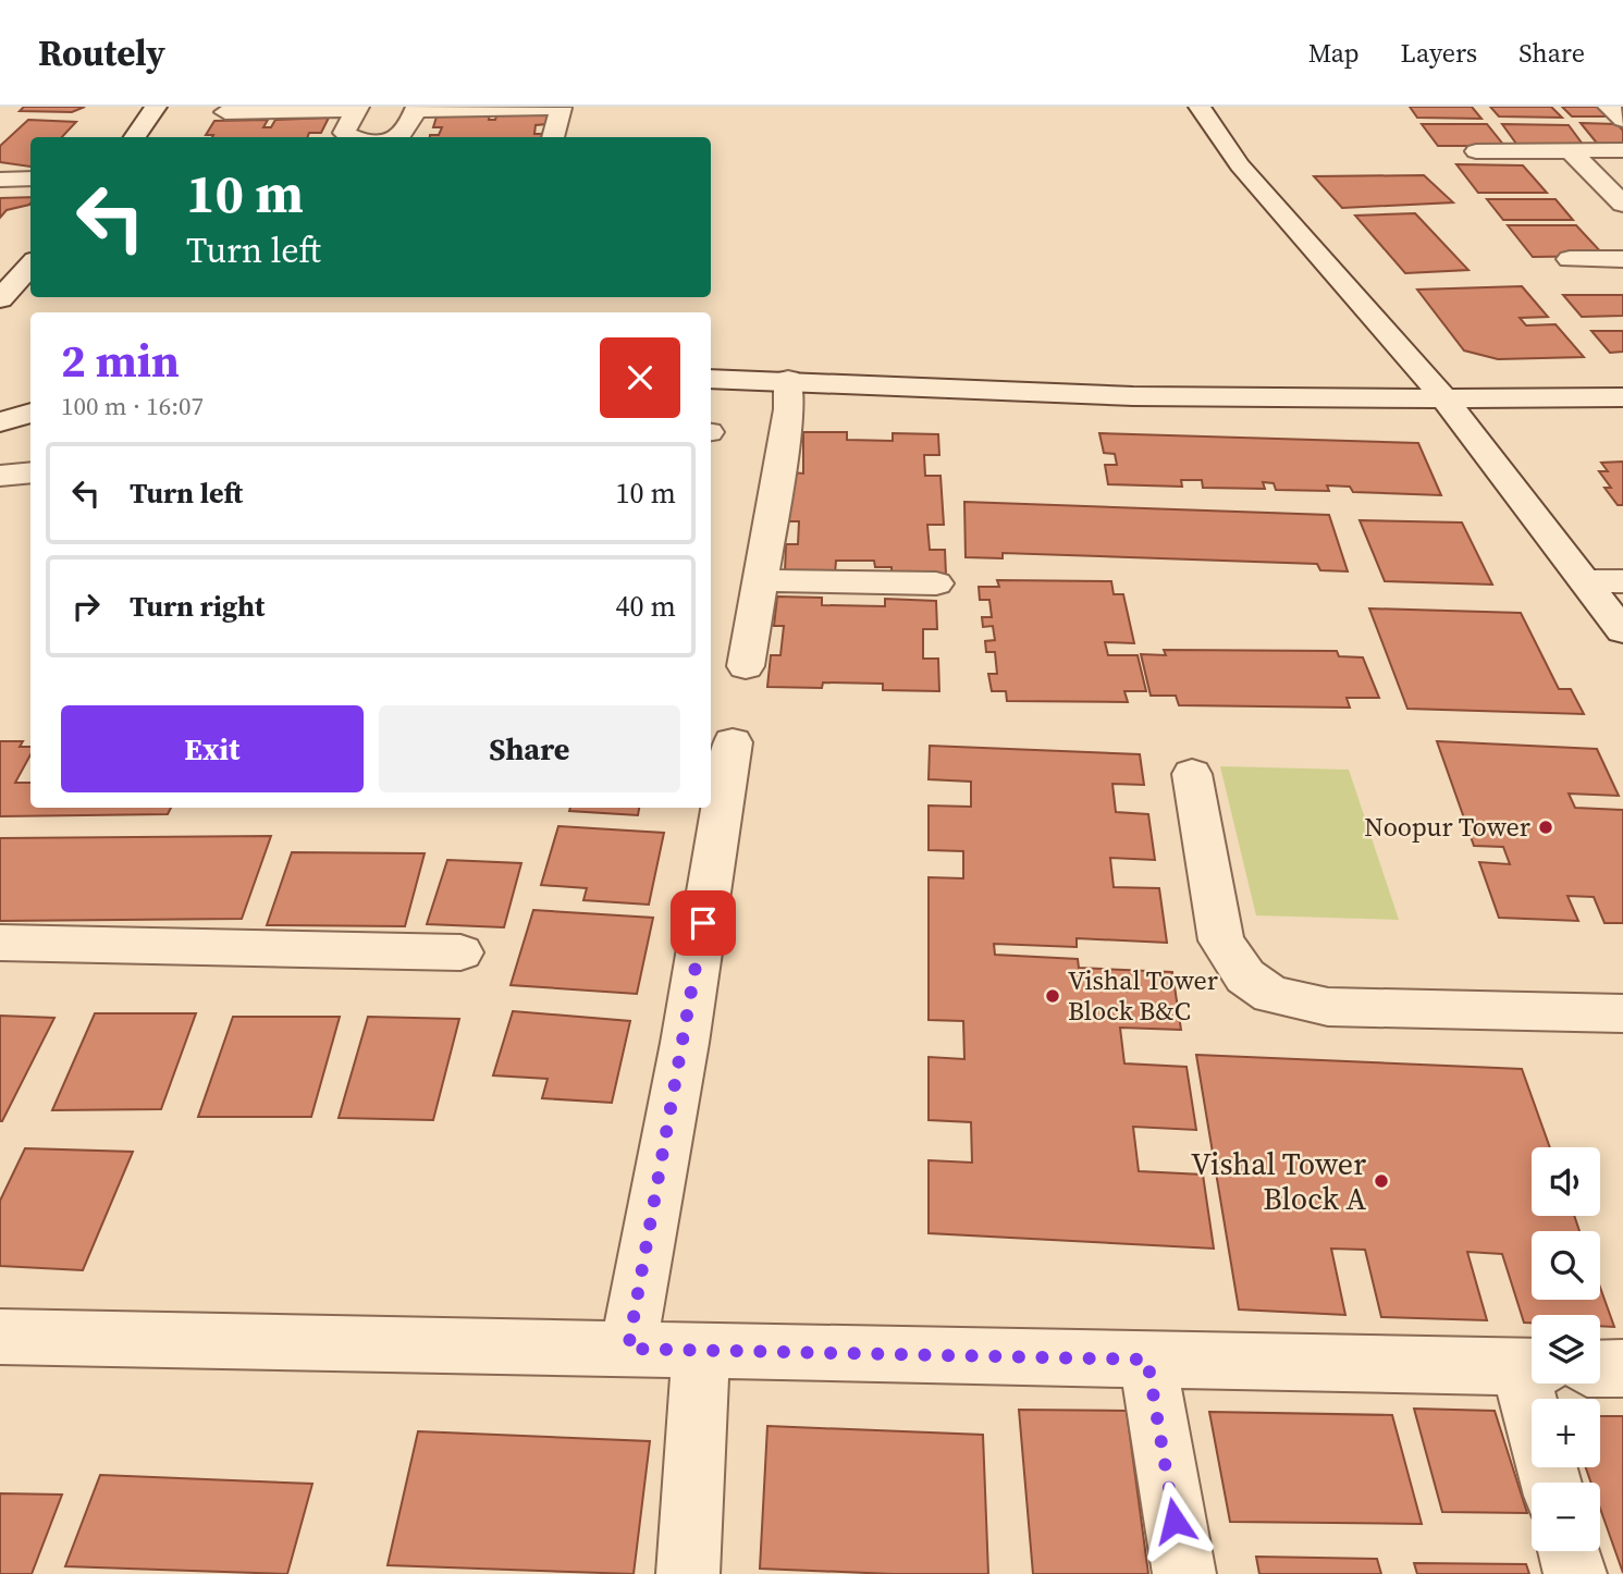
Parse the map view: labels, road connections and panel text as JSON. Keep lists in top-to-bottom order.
{
  "places": ["Noopur Tower", "Vishal Tower Block B&C", "Vishal Tower Block A"],
  "page": {
    "header": "Routely",
    "nav": ["Map", "Layers", "Share"],
    "turn": ["10 m", "Turn left"],
    "heading": ["2 min", "100 m · 16:07"],
    "list": [
      {
        "name": "Turn left",
        "value": "10 m"
      },
      {
        "name": "Turn right",
        "value": "40 m"
      }
    ],
    "buttons": ["Exit", "Share"],
    "map_buttons": ["+", "−"]
  }
}
